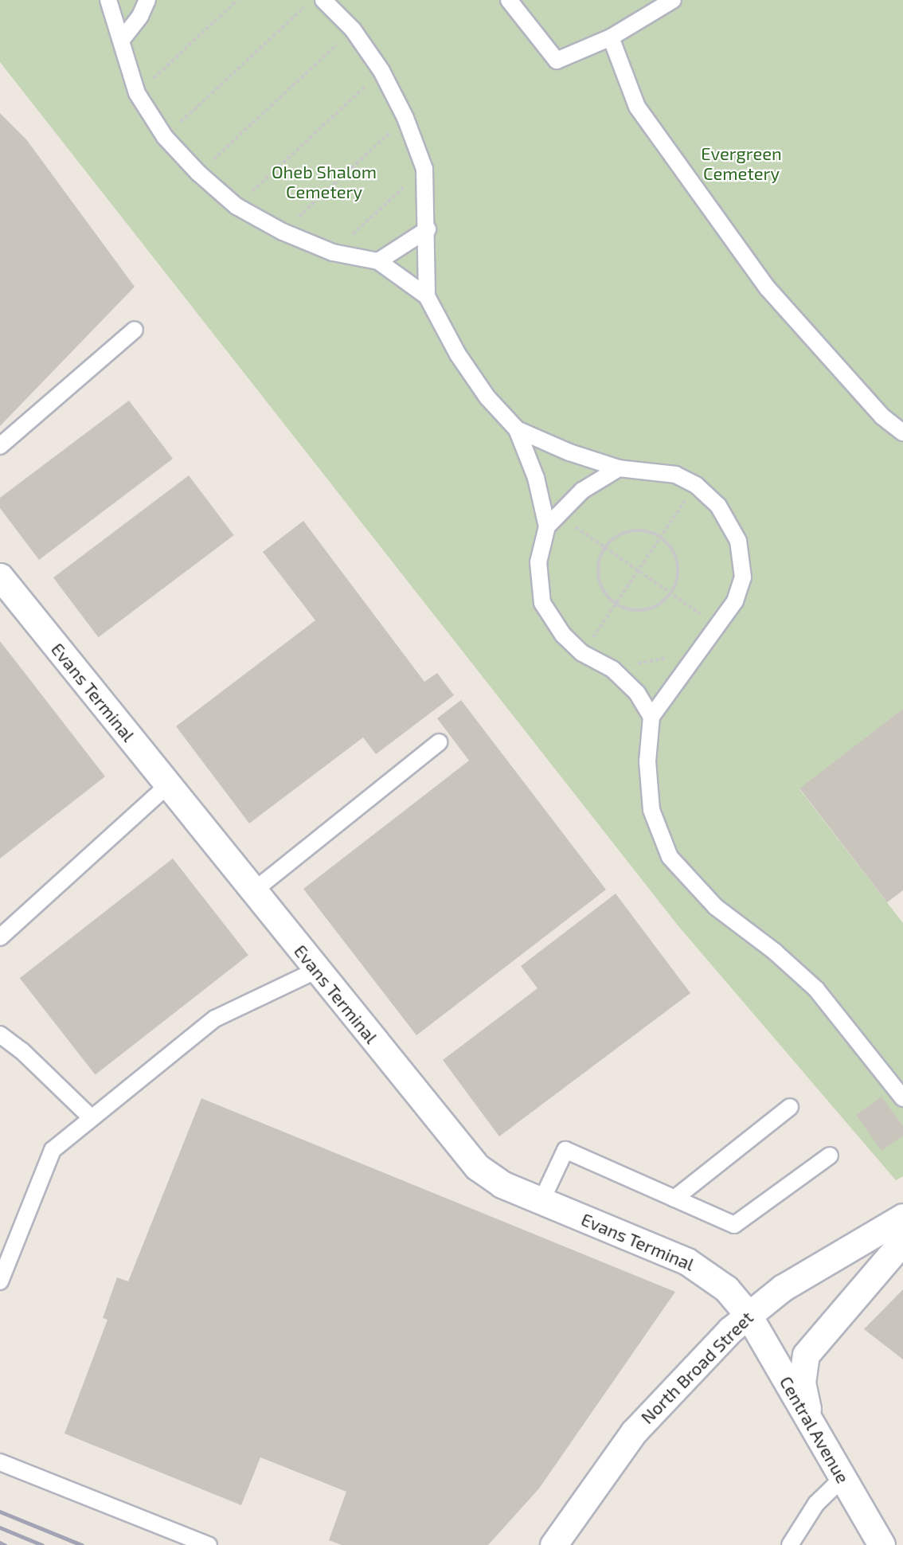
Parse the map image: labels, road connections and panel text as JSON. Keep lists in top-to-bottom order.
{
  "streets": {
    "street": ["Evans Terminal", "North Broad Street", "Central Avenue"]
  },
  "crossings": [
    ["Evans Terminal", "North Broad Street"],
    ["Evans Terminal", "Central Avenue"],
    ["North Broad Street", "Central Avenue"]
  ],
  "parks": ["Evergreen Cemetery", "Oheb Shalom Cemetery"]
}
